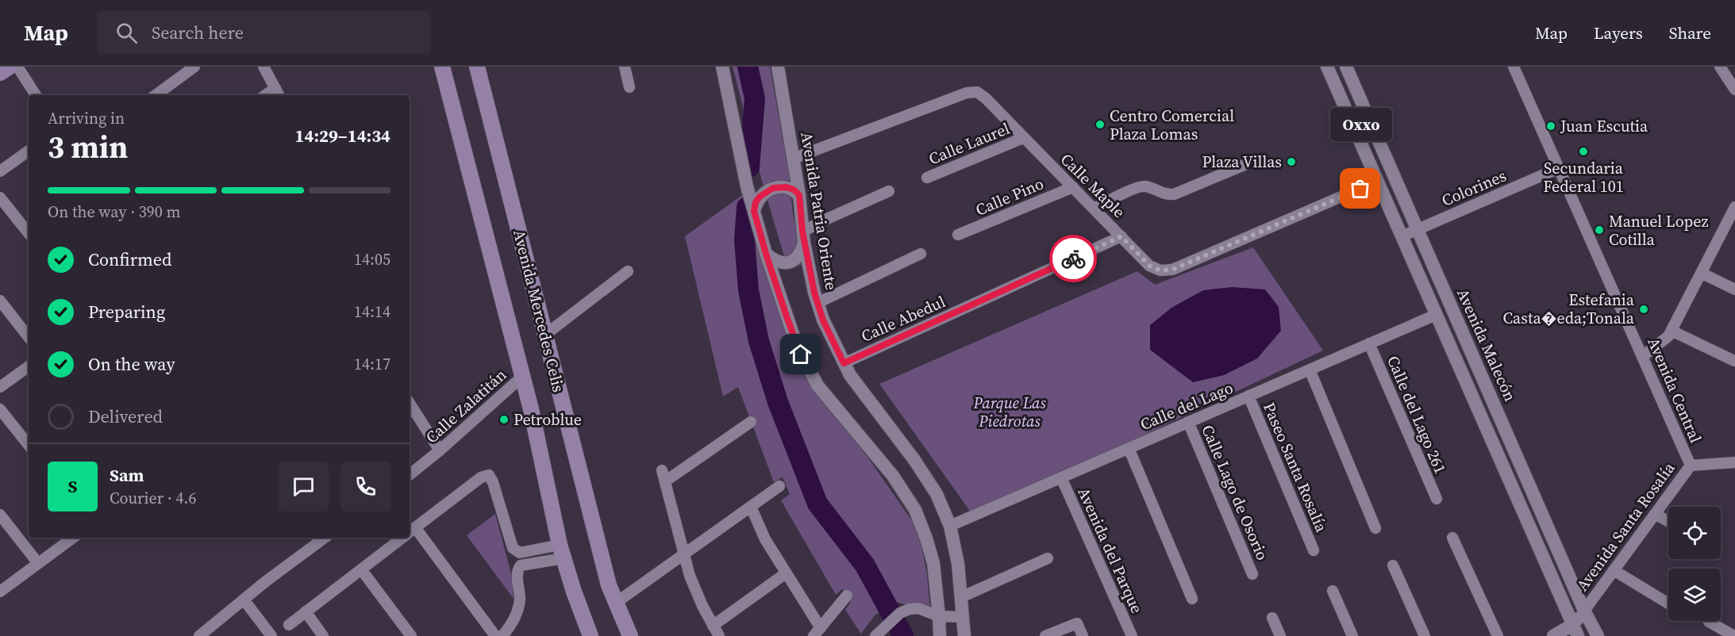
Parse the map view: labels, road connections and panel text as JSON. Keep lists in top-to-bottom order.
{
  "streets": {
    "main road": ["Avenida Mercedes Celis"],
    "street": [
      "Calle Laurel",
      "Calle Maple",
      "Colorines",
      "Calle Pino",
      "Avenida Patria Oriente",
      "Calle Abedul",
      "Avenida Malecón",
      "Avenida Central",
      "Calle Zalatitán",
      "Calle del Lago",
      "Calle del Lago 261",
      "Paseo Santa Rosalía",
      "Calle Lago de Osorio",
      "Avenida Santa Rosalía",
      "Avenida del Parque"
    ]
  },
  "crossings": [
    ["Calle Laurel", "Calle Maple"],
    ["Calle Maple", "Calle Pino"],
    ["Calle Maple", "Avenida Patria Oriente"],
    ["Calle Maple", "Calle Abedul"],
    ["Colorines", "Avenida Malecón"],
    ["Colorines", "Avenida Central"],
    ["Avenida Patria Oriente", "Calle Abedul"],
    ["Avenida Patria Oriente", "Calle del Lago"],
    ["Avenida Mercedes Celis", "Calle Zalatitán"],
    ["Avenida Malecón", "Avenida Santa Rosalía"],
    ["Avenida Central", "Avenida Santa Rosalía"],
    ["Calle del Lago", "Calle del Lago 261"],
    ["Calle del Lago", "Paseo Santa Rosalía"],
    ["Calle del Lago", "Calle Lago de Osorio"],
    ["Calle del Lago", "Avenida del Parque"]
  ],
  "parks": ["Parque Las Piedrotas"],
  "places": [
    "Centro Comercial Plaza Lomas",
    "Juan Escutia",
    "Secundaria Federal 101",
    "Plaza Villas",
    "Oxxo",
    "Manuel Lopez Cotilla",
    "Estefania Casta�eda;Tonala",
    "Petroblue"
  ],
  "page": {
    "header": "Map",
    "search": "Search here",
    "nav": ["Map", "Layers", "Share"],
    "heading": ["3 min", "Arriving in", "14:29–14:34"],
    "panel": ["Sam", "Courier · 4.6"],
    "bubble": "Oxxo",
    "bar": "On the way · 390 m",
    "list": [
      ["Confirmed", "14:05"],
      ["Preparing", "14:14"],
      ["On the way", "14:17"],
      "Delivered"
    ],
    "round": "S"
  }
}
